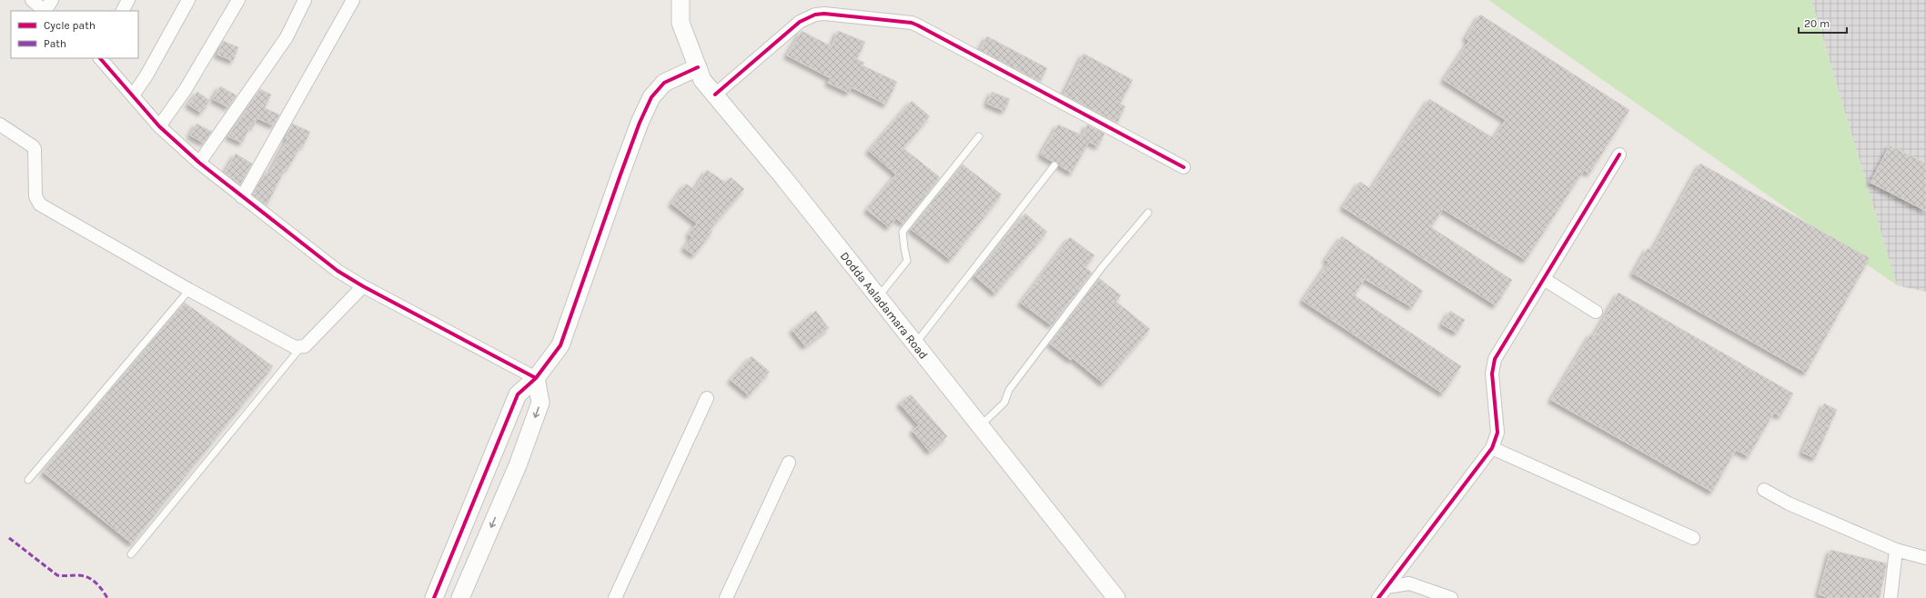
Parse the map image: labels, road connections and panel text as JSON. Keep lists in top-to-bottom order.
{
  "streets": {
    "street": ["Dodda Aaladamara Road"]
  },
  "legend": ["Cycle path", "Path"],
  "scale_bar": "20 m"
}
